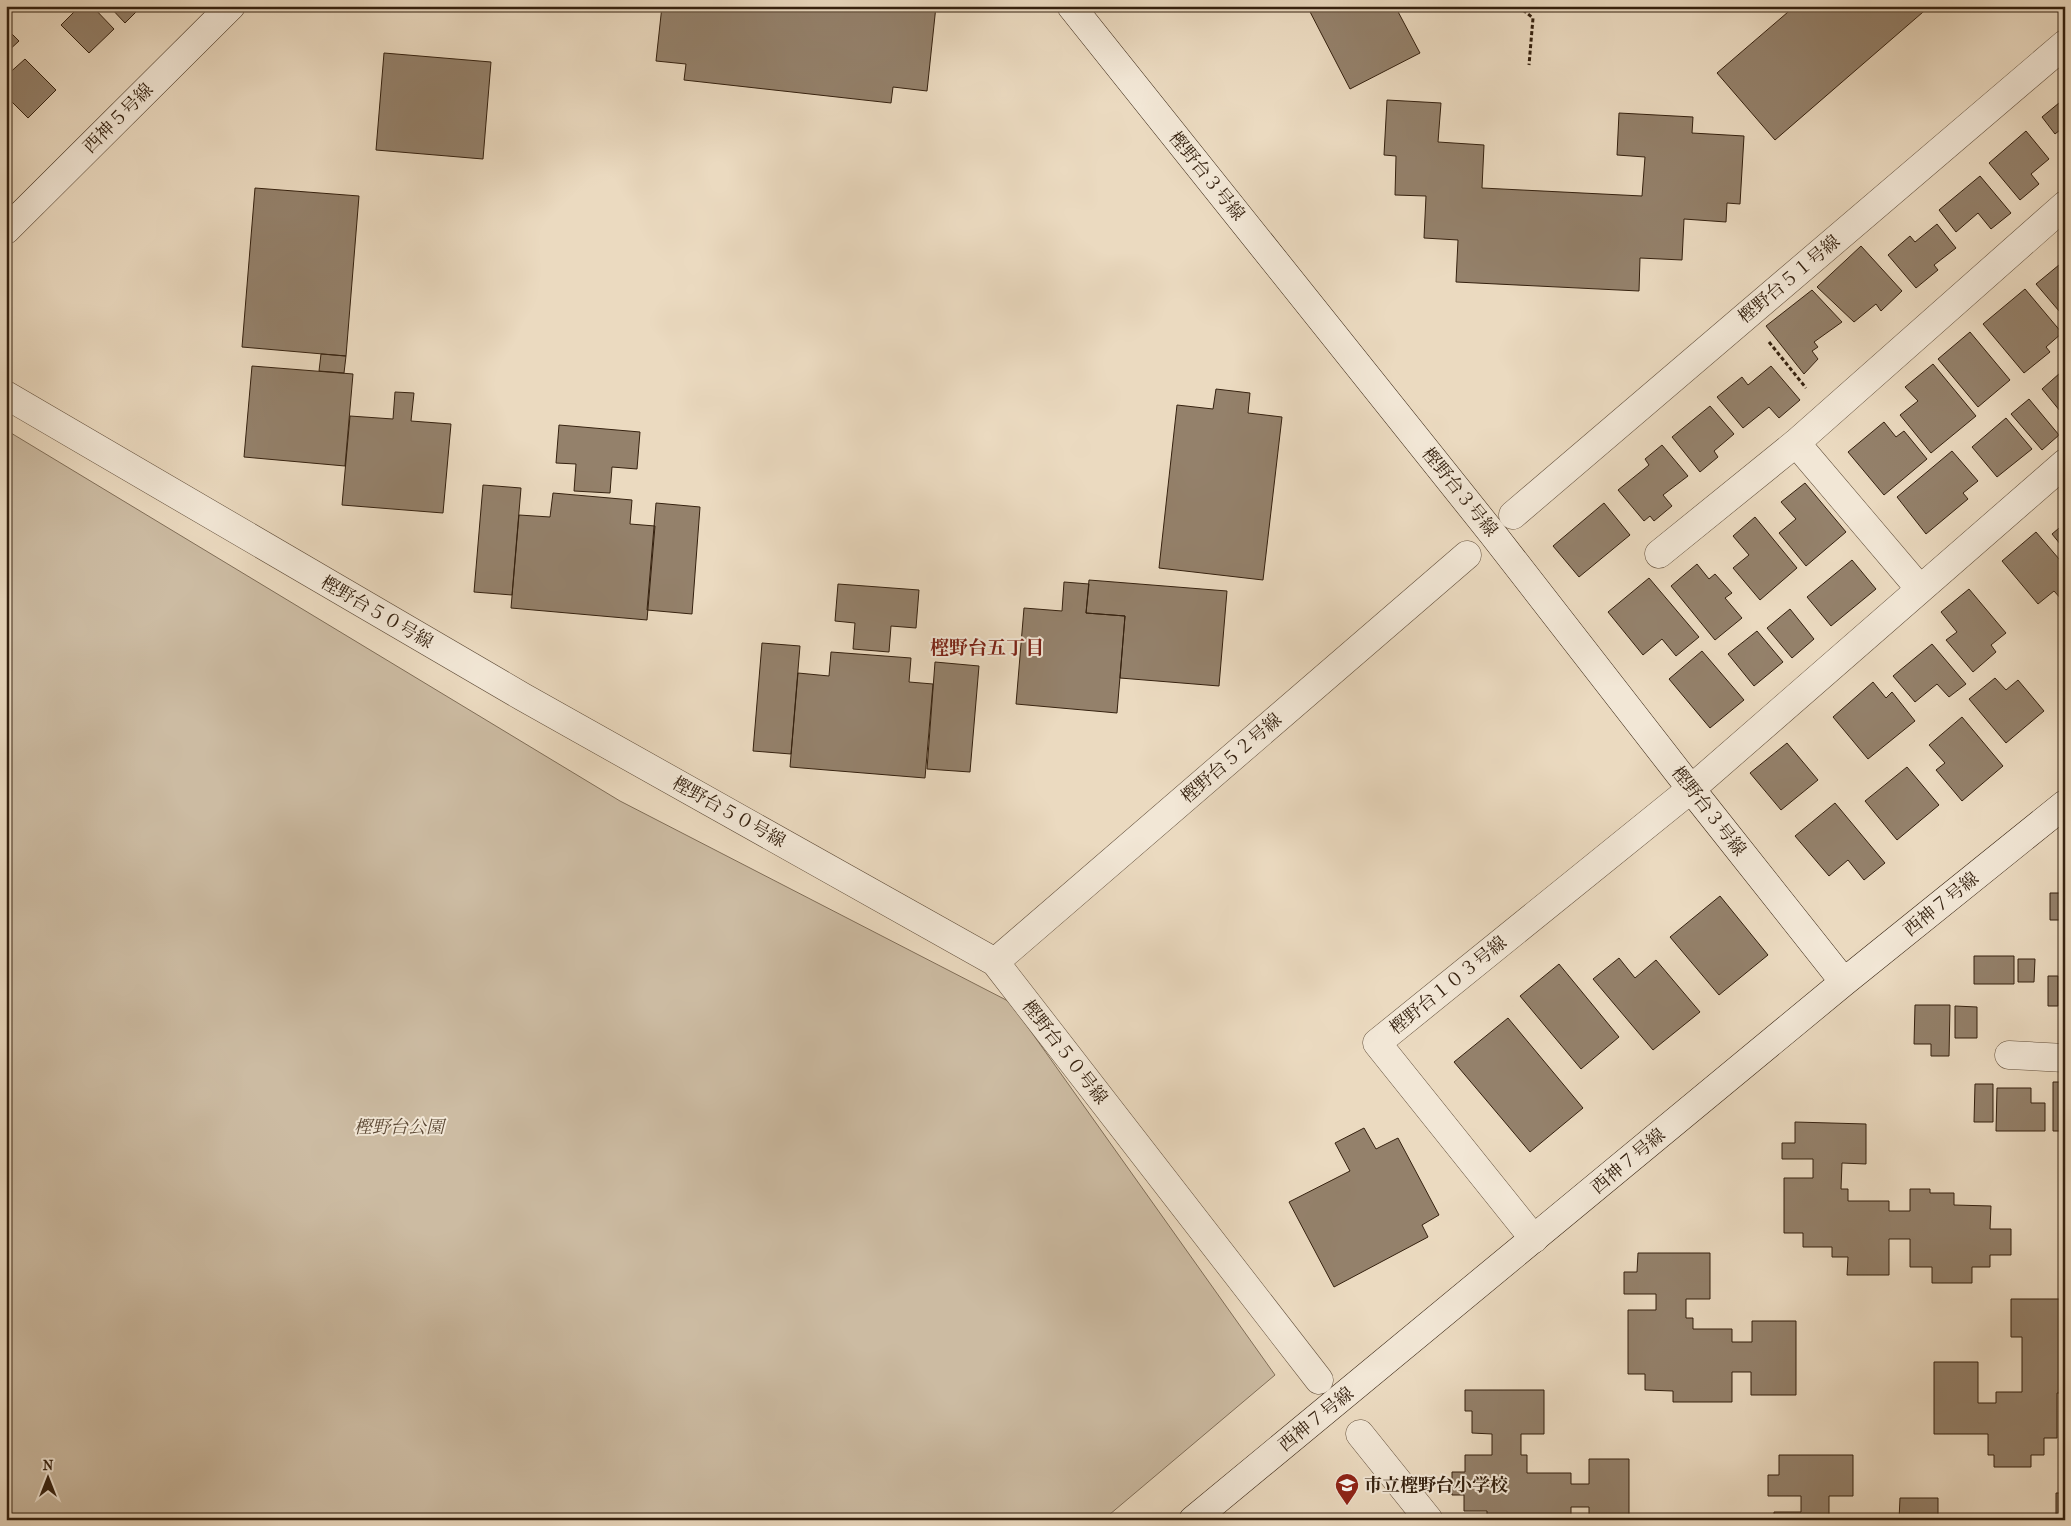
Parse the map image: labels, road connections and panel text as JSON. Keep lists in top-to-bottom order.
{
  "streets": {
    "street": [
      "西神５号線",
      "樫野台３号線",
      "樫野台５１号線",
      "樫野台５０号線",
      "樫野台５２号線",
      "西神７号線",
      "樫野台１０３号線"
    ]
  },
  "crossings": [
    ["樫野台３号線", "西神７号線"],
    ["樫野台３号線", "樫野台１０３号線"],
    ["樫野台５０号線", "樫野台５２号線"],
    ["西神７号線", "樫野台１０３号線"]
  ],
  "districts": ["樫野台五丁目"],
  "parks": ["樫野台公園"],
  "places": {
    "school or university": ["市立樫野台小学校"]
  },
  "north": "top"
}
